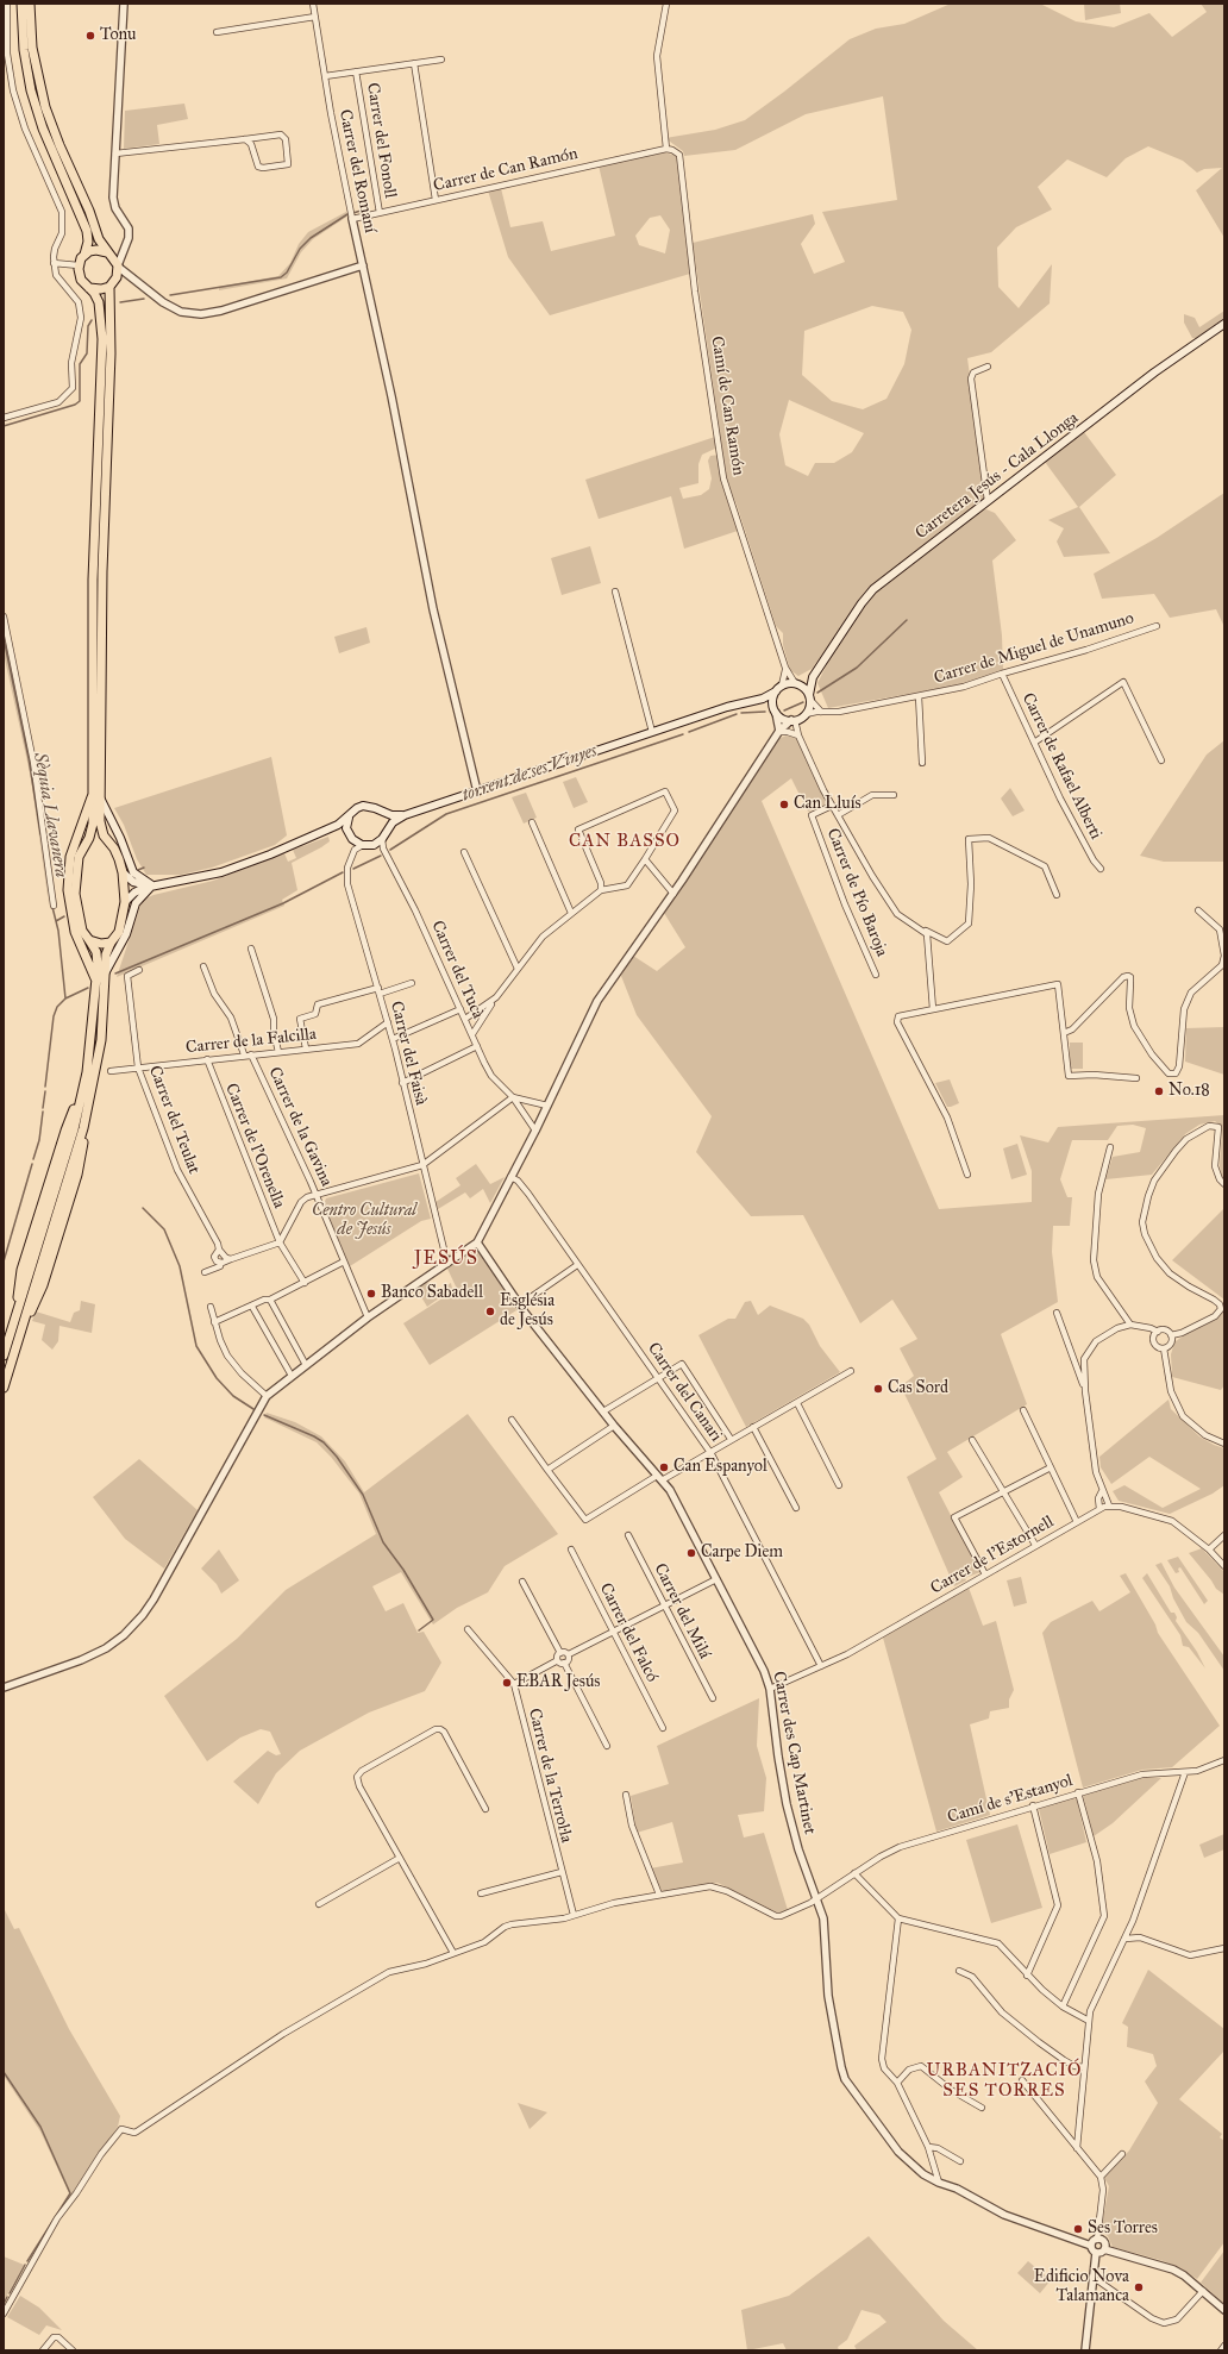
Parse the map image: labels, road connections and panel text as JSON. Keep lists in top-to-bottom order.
{
  "streets": {
    "main road": ["Carretera Jesús - Cala Llonga"],
    "street": [
      "Carrer del Fonoll",
      "Carrer de Can Ramón",
      "Carrer del Romaní",
      "Camí de Can Ramón",
      "Carrer de Miguel de Unamuno",
      "Carrer de Rafael Alberti",
      "Carrer de Pío Baroja",
      "Carrer del Tucà",
      "Carrer de la Falcilla",
      "Carrer del Faisà",
      "Carrer del Teulat",
      "Carrer de la Gavina",
      "Carrer de l'Orenella",
      "Carrer del Canari",
      "Carrer de l'Estornell",
      "Carrer del Milá",
      "Carrer del Falcó",
      "Carrer des Cap Martinet",
      "Carrer de la Terrol·la",
      "Camí de s'Estanyol"
    ]
  },
  "crossings": [
    ["Carrer del Fonoll", "Carrer de Can Ramón"],
    ["Carrer de Can Ramón", "Carrer del Romaní"],
    ["Carrer de Can Ramón", "Camí de Can Ramón"],
    ["Camí de Can Ramón", "Carretera Jesús - Cala Llonga"],
    ["Camí de Can Ramón", "Carrer de Miguel de Unamuno"],
    ["Carretera Jesús - Cala Llonga", "Carrer de Miguel de Unamuno"],
    ["Carrer de Miguel de Unamuno", "Carrer de Rafael Alberti"],
    ["Carrer de la Falcilla", "Carrer del Faisà"],
    ["Carrer de la Falcilla", "Carrer del Teulat"],
    ["Carrer de la Falcilla", "Carrer de la Gavina"],
    ["Carrer de la Falcilla", "Carrer de l'Orenella"],
    ["Carrer del Canari", "Carrer de l'Estornell"],
    ["Carrer de l'Estornell", "Carrer des Cap Martinet"],
    ["Carrer des Cap Martinet", "Camí de s'Estanyol"],
    ["Carrer de la Terrol·la", "Camí de s'Estanyol"]
  ],
  "districts": ["CAN BASSO", "JESÚS", "URBANITZACIÓ SES TORRES"],
  "water": ["torrent de ses Vinyes", "Sèquia Llavanera"],
  "parks": ["Centro Cultural de Jesús"],
  "places": [
    "Tonu",
    "Can Lluís",
    "No.18",
    "Banco Sabadell",
    "Església de Jesús",
    "Cas Sord",
    "Can Espanyol",
    "Carpe Diem",
    "EBAR Jesús",
    "Ses Torres",
    "Edificio Nova Talamanca"
  ]
}
